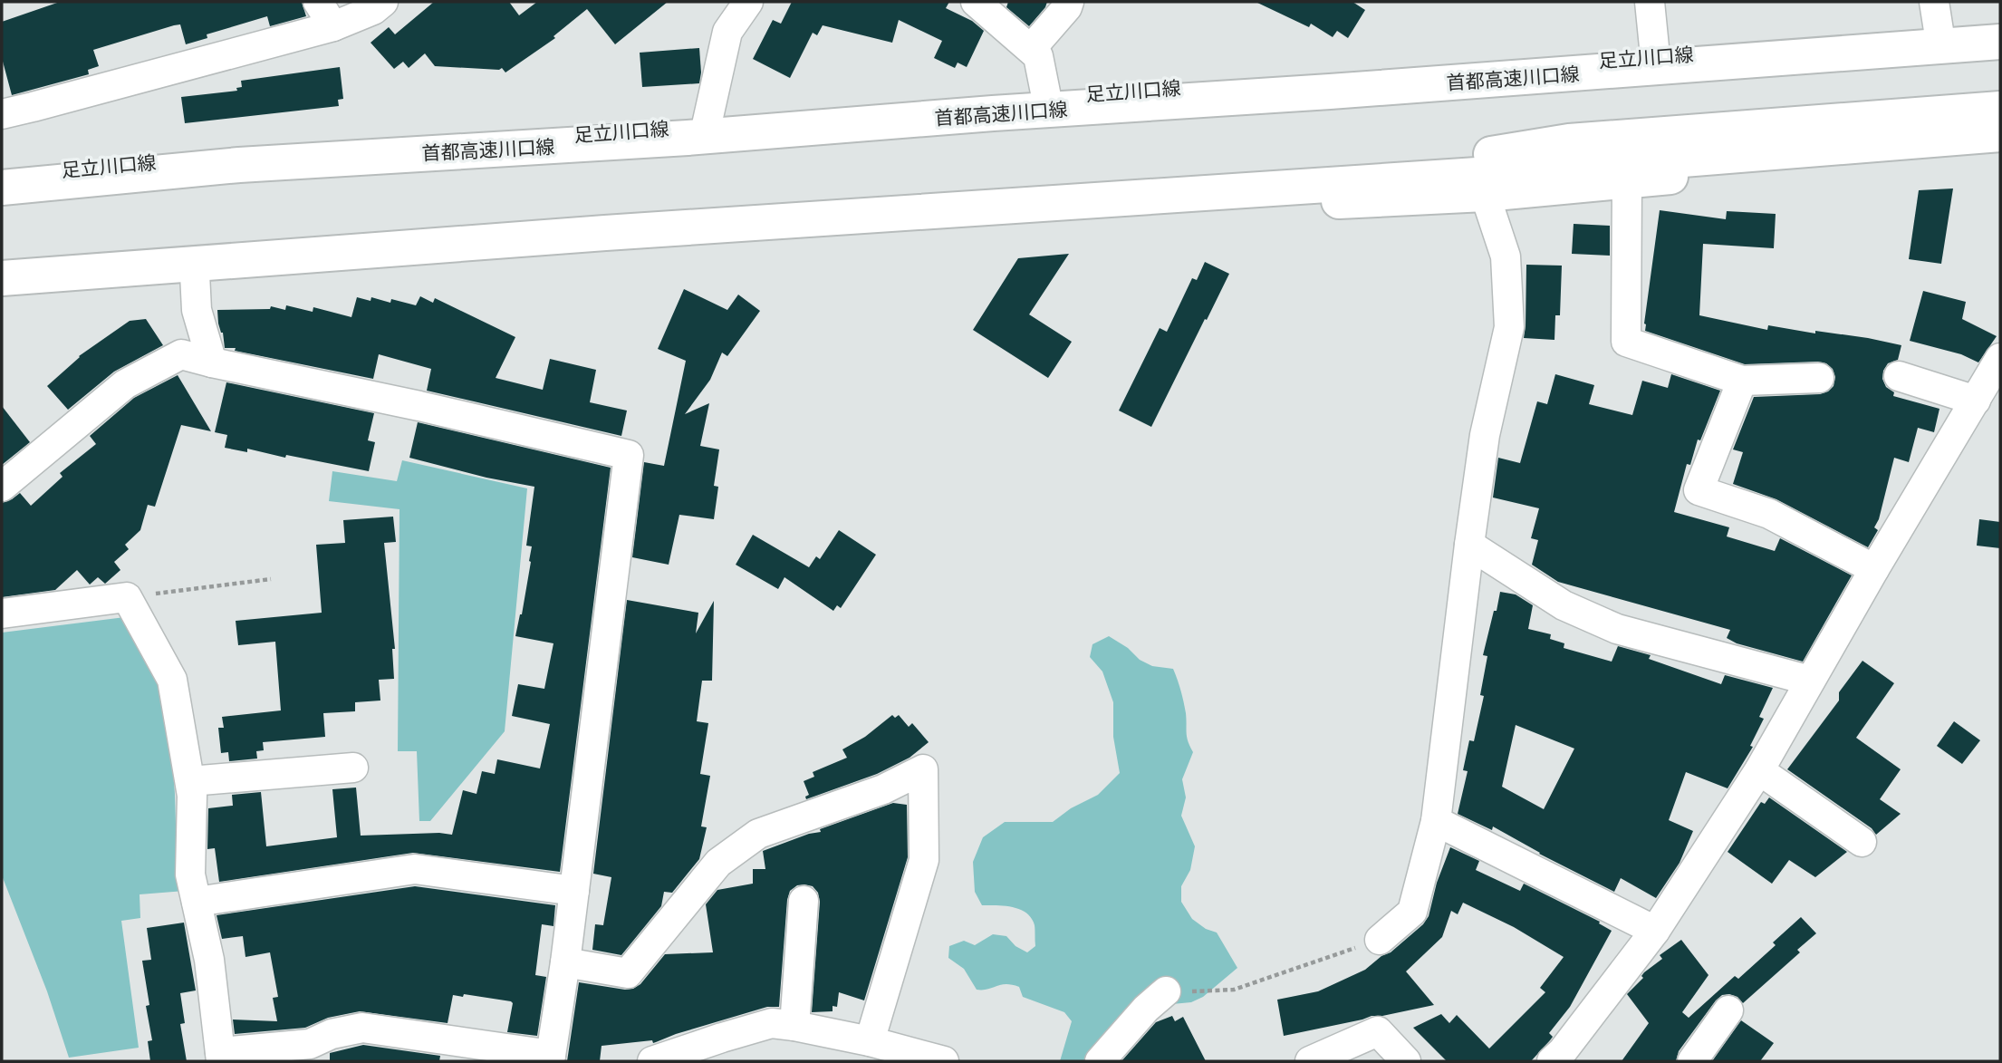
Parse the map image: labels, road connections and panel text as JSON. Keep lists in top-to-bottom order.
{
  "streets": {
    "main road": ["足立川口線", "首都高速川口線"]
  }
}
